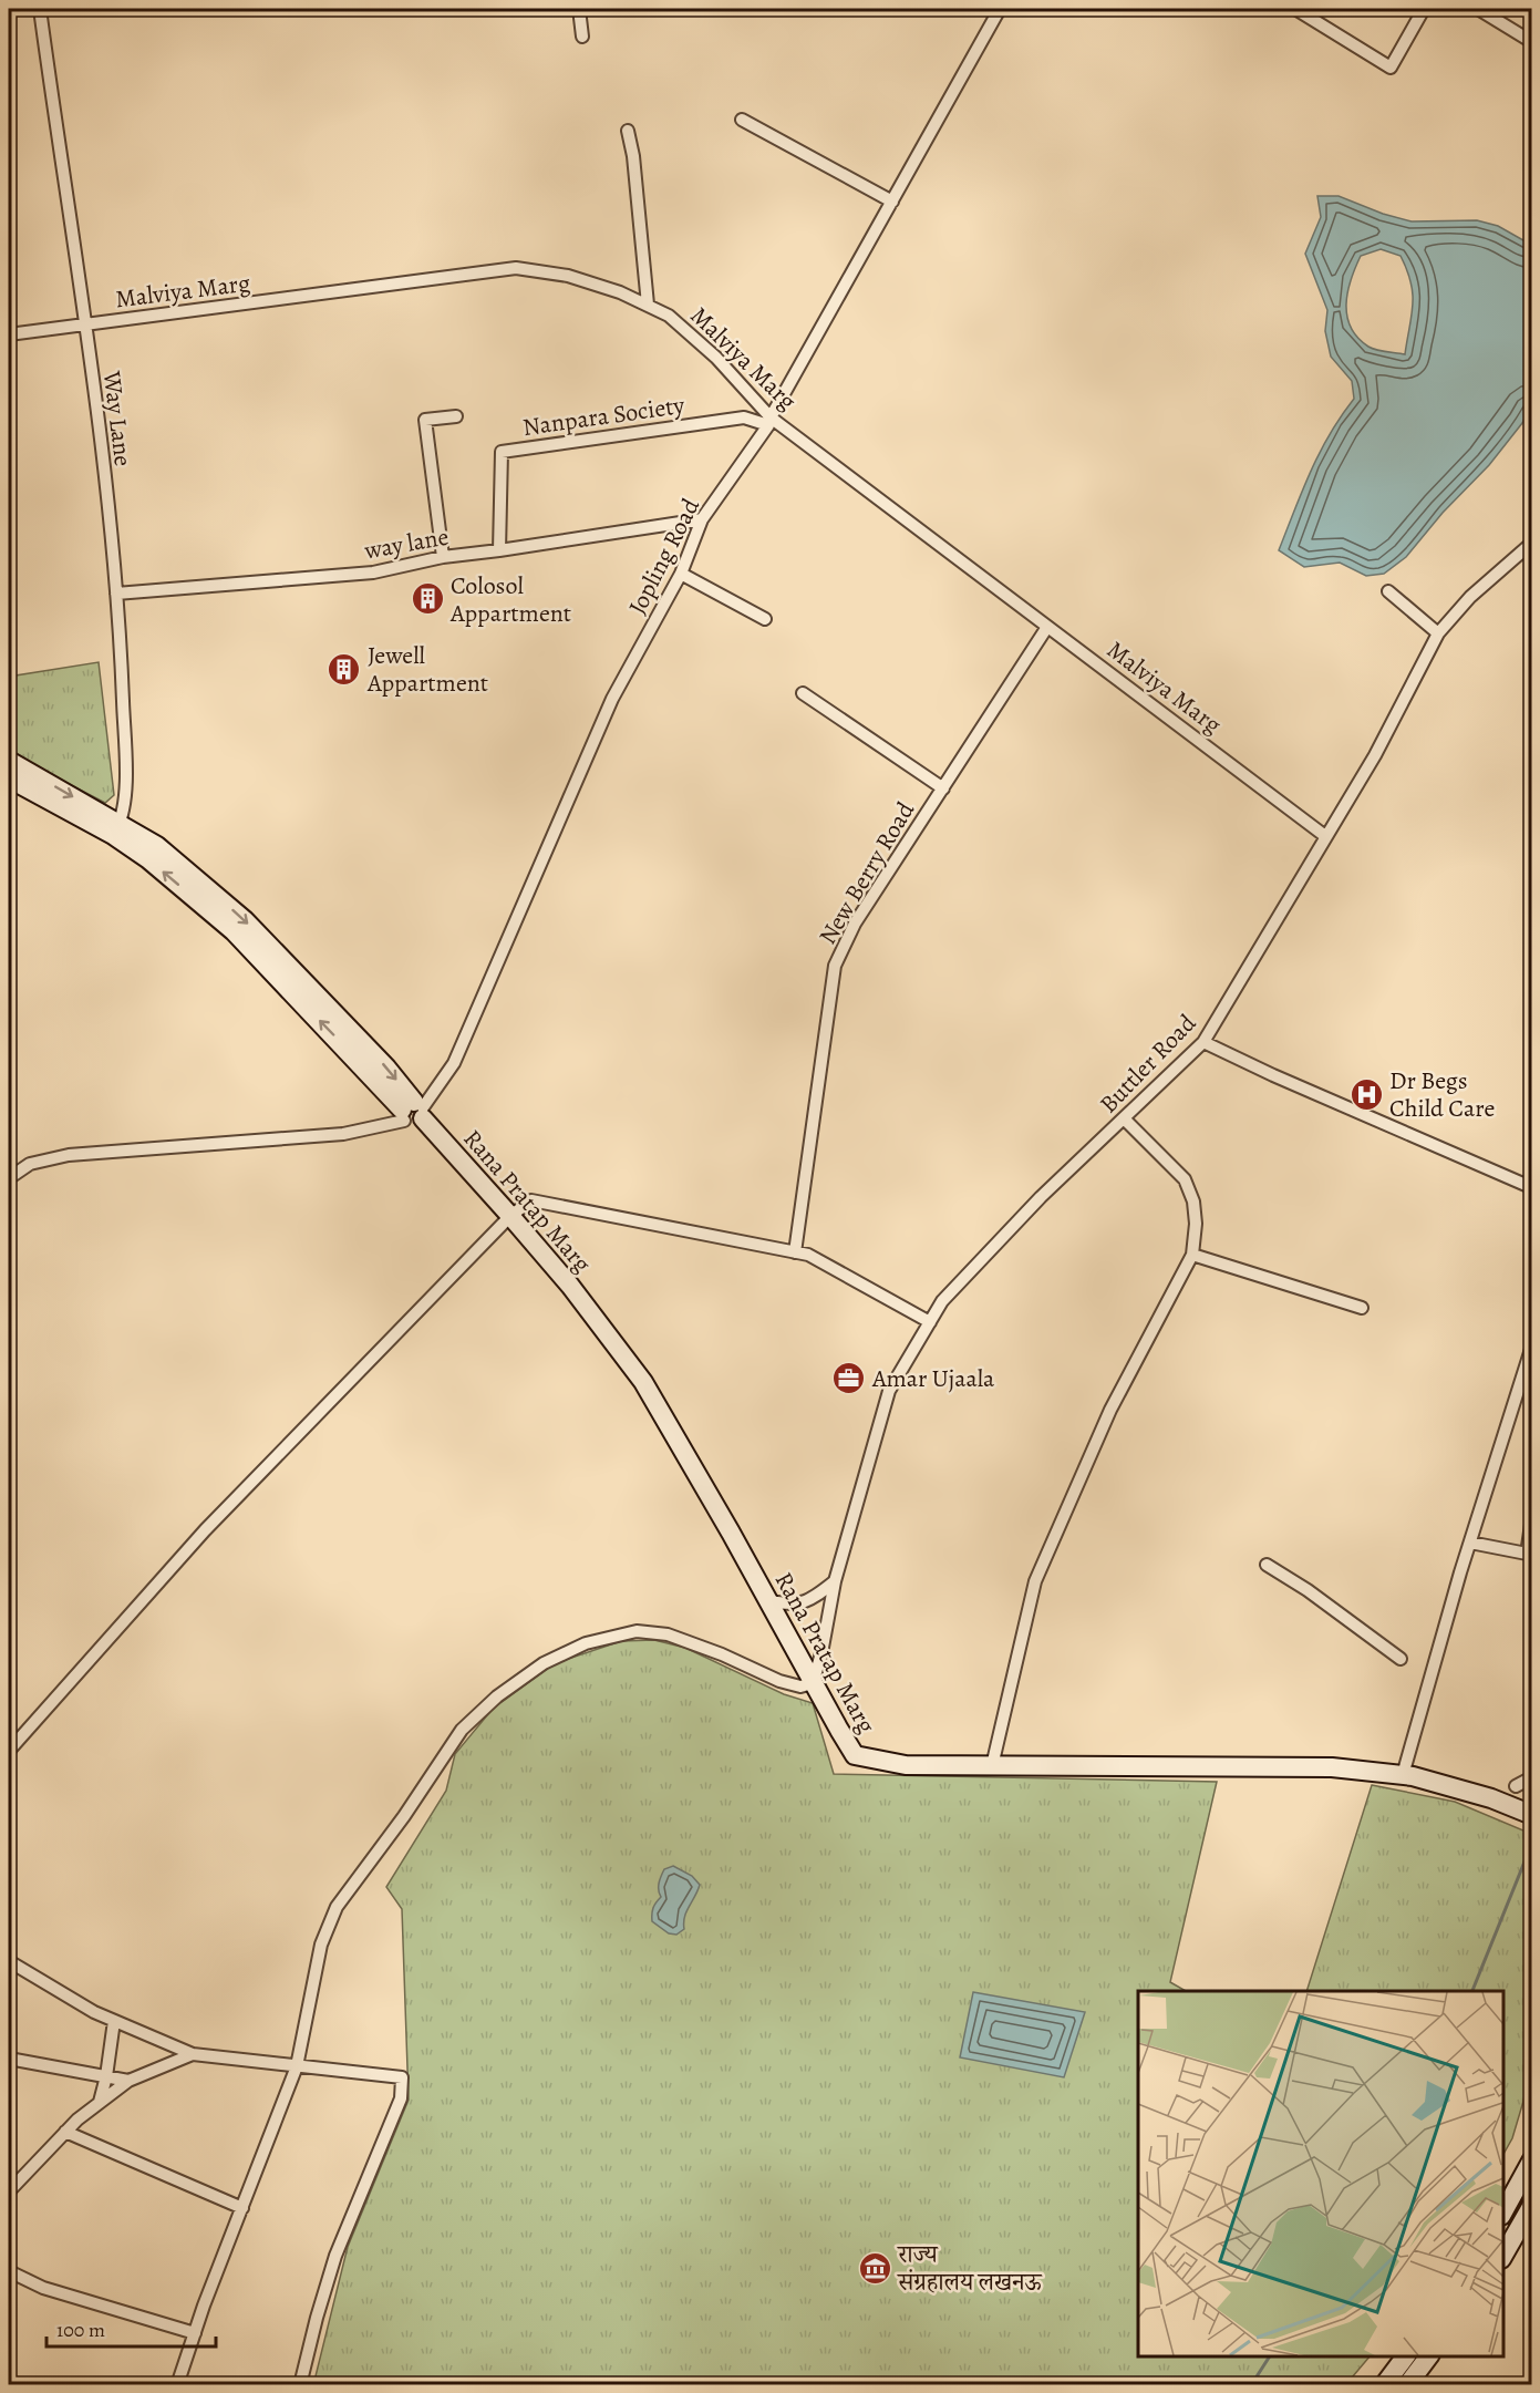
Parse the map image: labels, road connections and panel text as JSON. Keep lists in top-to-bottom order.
{
  "streets": {
    "street": [
      "Malviya Marg",
      "Nanpara Society",
      "Way Lane",
      "way lane",
      "Jopling Road",
      "New Berry Road",
      "Buttler Road",
      "Rana Pratap Marg"
    ]
  },
  "crossings": [
    ["Malviya Marg", "Nanpara Society"],
    ["Malviya Marg", "Way Lane"],
    ["Malviya Marg", "Jopling Road"],
    ["Malviya Marg", "New Berry Road"],
    ["Malviya Marg", "Buttler Road"],
    ["Nanpara Society", "way lane"],
    ["Nanpara Society", "Jopling Road"],
    ["Way Lane", "way lane"],
    ["Way Lane", "Rana Pratap Marg"],
    ["way lane", "Jopling Road"],
    ["Jopling Road", "Rana Pratap Marg"],
    ["Buttler Road", "Rana Pratap Marg"]
  ],
  "places": {
    "building": ["Colosol Appartment", "Jewell Appartment"],
    "hospital": ["Dr Begs Child Care"],
    "office": ["Amar Ujaala"],
    "museum": ["राज्य संग्रहालय लखनऊ"]
  },
  "scale_bar": "100 m"
}
